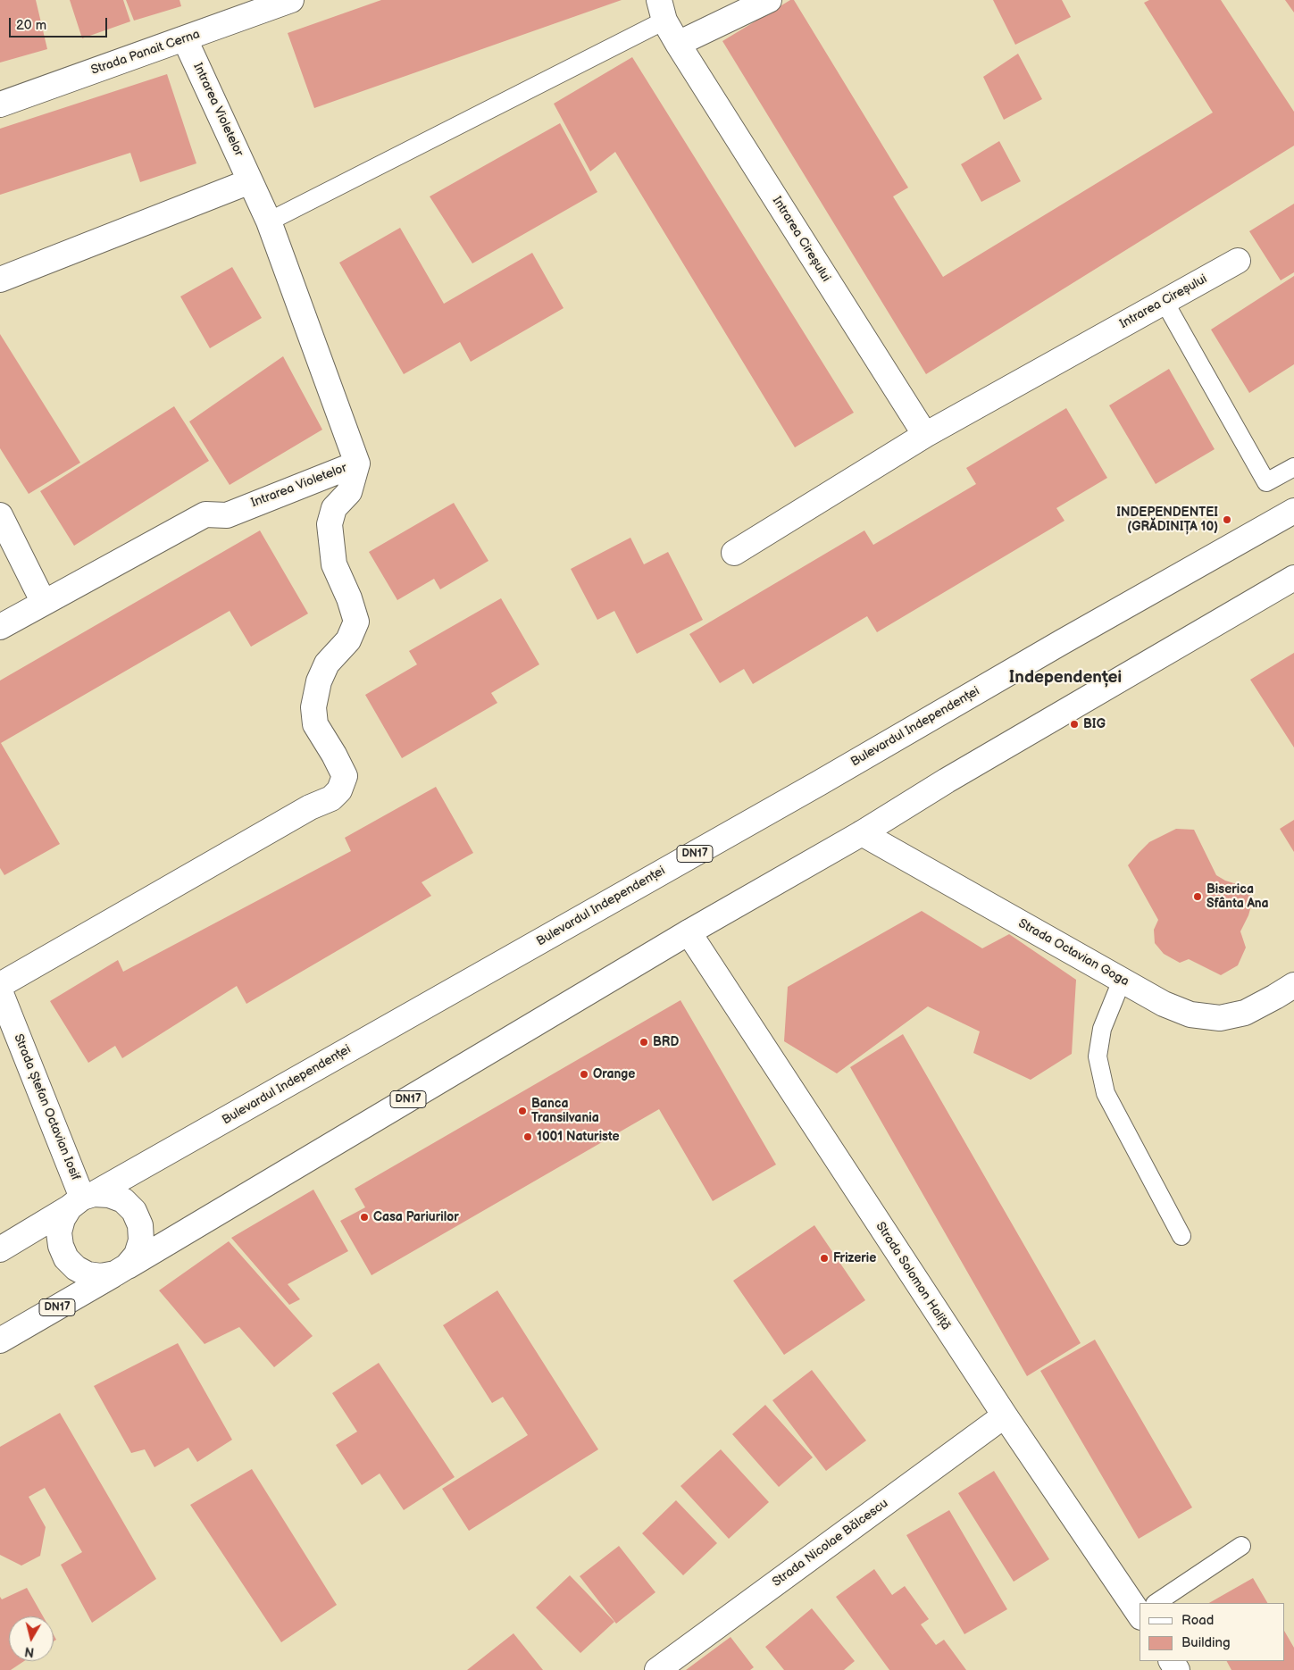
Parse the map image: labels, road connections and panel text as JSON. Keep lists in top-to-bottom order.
{
  "streets": {
    "street": [
      "Strada Panait Cerna",
      "Intrarea Violetelor",
      "Intrarea Cireșului",
      "Bulevardul Independenței",
      "DN17",
      "Strada Octavian Goga",
      "Strada Ștefan Octavian Iosif",
      "Strada Solomon Haliță",
      "Strada Nicolae Bălcescu"
    ]
  },
  "crossings": [
    ["Strada Panait Cerna", "Intrarea Violetelor"],
    ["Bulevardul Independenței", "DN17"],
    ["Bulevardul Independenței", "Strada Ștefan Octavian Iosif"],
    ["DN17", "Strada Octavian Goga"],
    ["DN17", "Strada Ștefan Octavian Iosif"],
    ["DN17", "Strada Solomon Haliță"],
    ["Strada Solomon Haliță", "Strada Nicolae Bălcescu"]
  ],
  "districts": ["Independenței"],
  "places": [
    "INDEPENDENTEI (GRĂDINIȚA 10)",
    "BIG",
    "Biserica Sfânta Ana",
    "BRD",
    "Orange",
    "Banca Transilvania",
    "1001 Naturiste",
    "Casa Pariurilor",
    "Frizerie"
  ],
  "legend": ["Road", "Building"],
  "scale_bar": "20 m",
  "north": "bottom"
}
